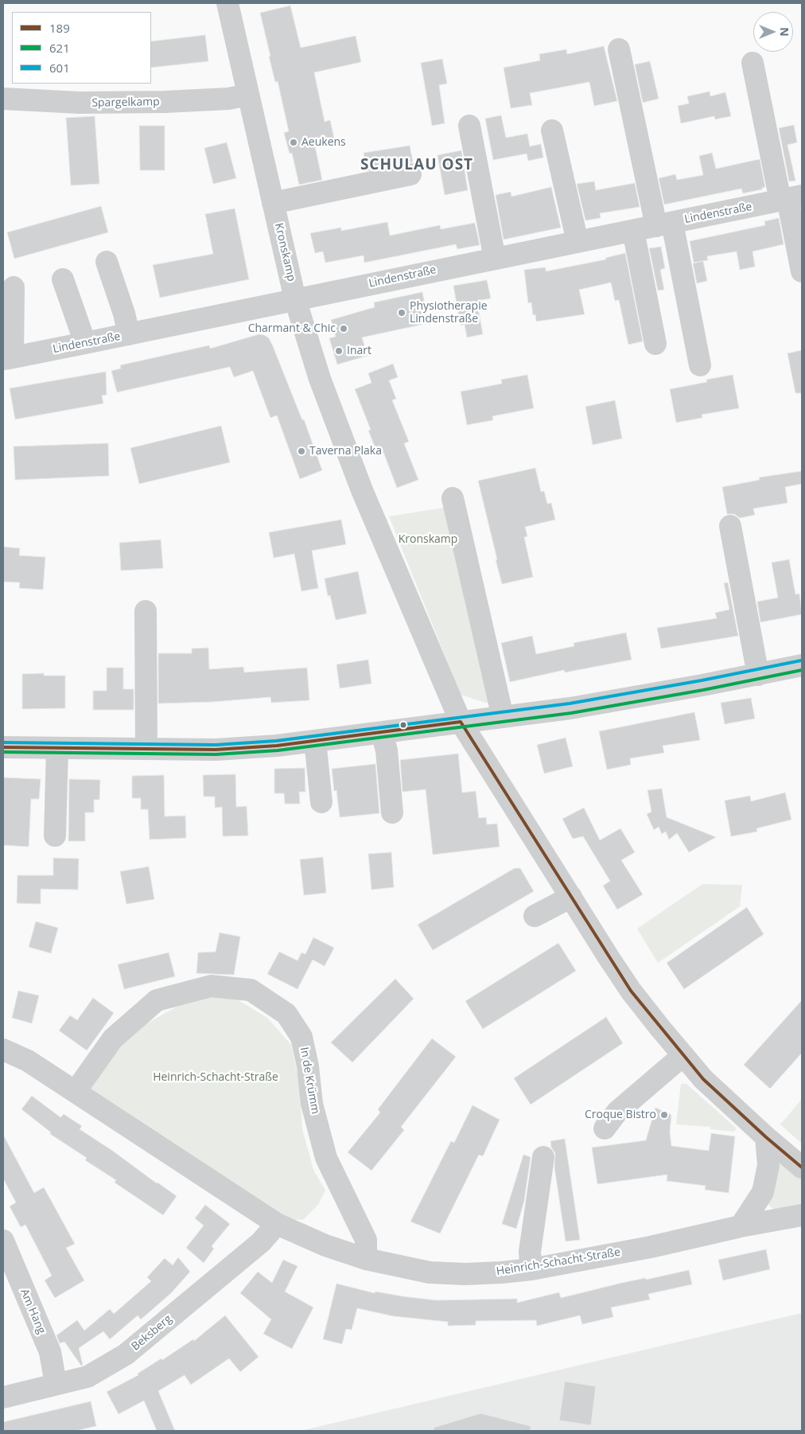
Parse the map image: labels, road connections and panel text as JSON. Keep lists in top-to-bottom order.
{
  "streets": {
    "street": [
      "Spargelkamp",
      "Lindenstraße",
      "Kronskamp",
      "In de Krümm",
      "Heinrich-Schacht-Straße",
      "Am Hang",
      "Beksberg"
    ]
  },
  "crossings": [
    ["Spargelkamp", "Kronskamp"],
    ["Lindenstraße", "Kronskamp"],
    ["In de Krümm", "Heinrich-Schacht-Straße"],
    ["Heinrich-Schacht-Straße", "Beksberg"],
    ["Am Hang", "Beksberg"]
  ],
  "districts": ["SCHULAU OST"],
  "parks": ["Kronskamp", "Heinrich-Schacht-Straße"],
  "places": [
    "Aeukens",
    "Physiotherapie Lindenstraße",
    "Charmant & Chic",
    "Inart",
    "Taverna Plaka",
    "Croque Bistro"
  ],
  "lines": ["transit line 601", "transit line 621", "transit line 189"],
  "legend": ["189", "621", "601"],
  "north": "right"
}
